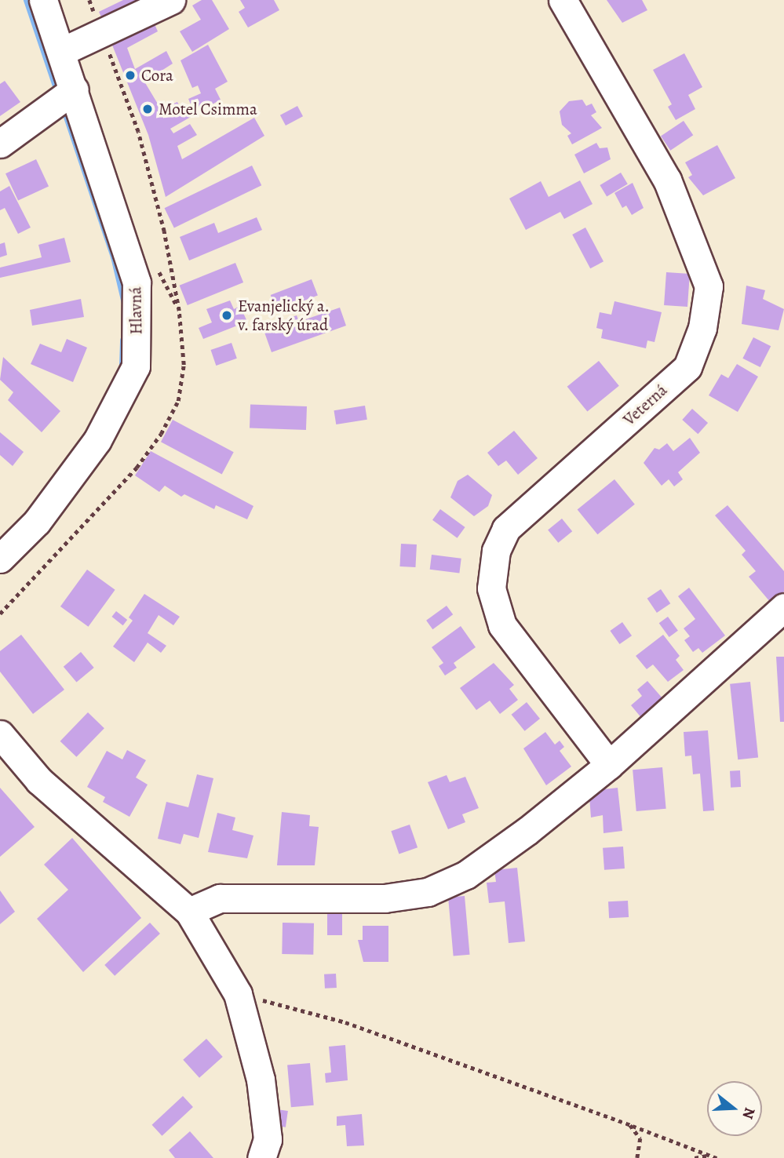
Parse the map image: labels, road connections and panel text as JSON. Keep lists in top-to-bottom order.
{
  "streets": {
    "street": ["Hlavná", "Veterná"]
  },
  "places": ["Cora", "Motel Csimma", "Evanjelický a. v. farský úrad"],
  "north": "right"
}
